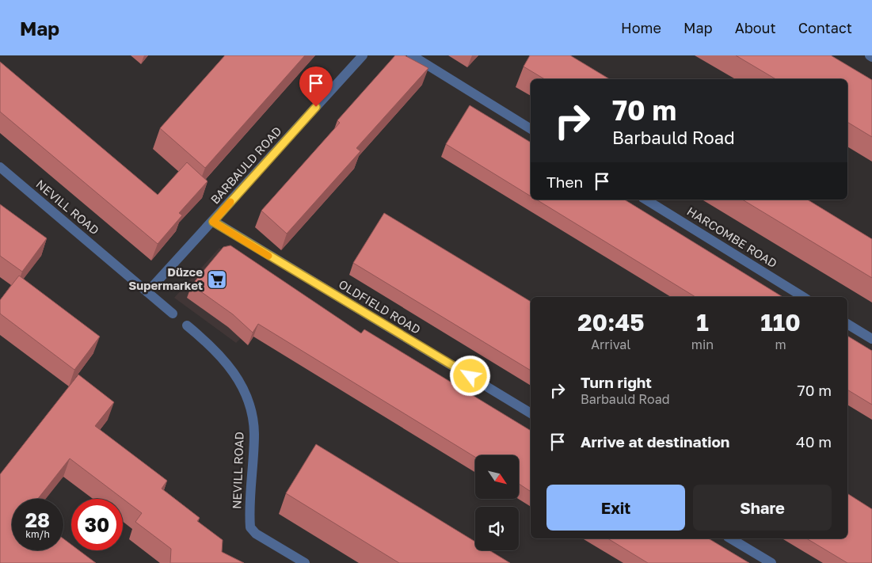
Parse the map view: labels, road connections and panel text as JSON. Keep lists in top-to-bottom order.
{
  "streets": {
    "street": [
      "BARBAULD ROAD",
      "NEVILL ROAD",
      "HARCOMBE ROAD",
      "OLDFIELD ROAD"
    ]
  },
  "crossings": [
    ["BARBAULD ROAD", "NEVILL ROAD"],
    ["BARBAULD ROAD", "OLDFIELD ROAD"]
  ],
  "places": {
    "supermarket": ["Düzce Supermarket"]
  },
  "north": "bottom right",
  "page": {
    "header": "Map",
    "nav": [
      "Home",
      "Map",
      "About",
      "Contact"
    ],
    "turn": ["70 m", "Barbauld Road"],
    "then": "Then",
    "eta": [
      "20:45",
      "Arrival",
      "1",
      "min",
      "110",
      "m"
    ],
    "list": [
      {
        "name": "Turn right",
        "note": "Barbauld Road",
        "value": "70 m"
      },
      {
        "name": "Arrive at destination",
        "value": "40 m"
      }
    ],
    "buttons": ["Exit", "Share"],
    "speed": "28 km/h",
    "limit": "30"
  }
}
